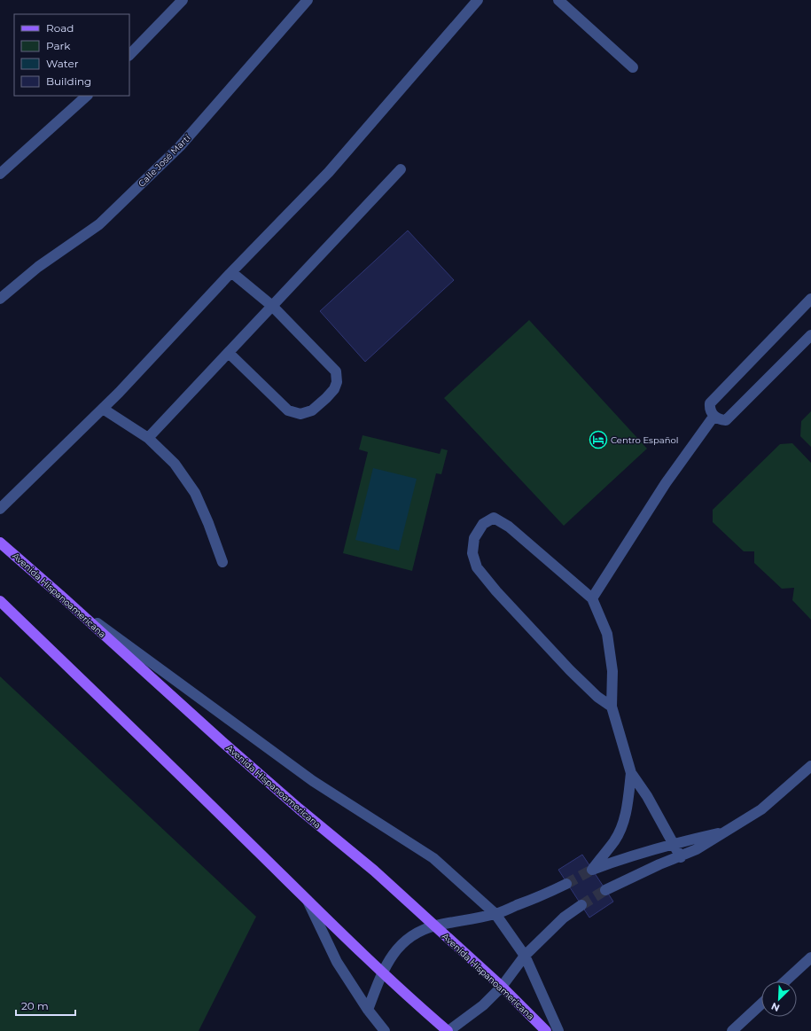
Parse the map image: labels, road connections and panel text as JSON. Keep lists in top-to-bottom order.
{
  "streets": {
    "main road": ["Avenida Hispanoamericana"],
    "street": ["Calle José Martí"]
  },
  "places": {
    "hotel": ["Centro Español"]
  },
  "legend": [
    "Road",
    "Park",
    "Water",
    "Building"
  ],
  "scale_bar": "20 m",
  "north": "bottom left"
}
